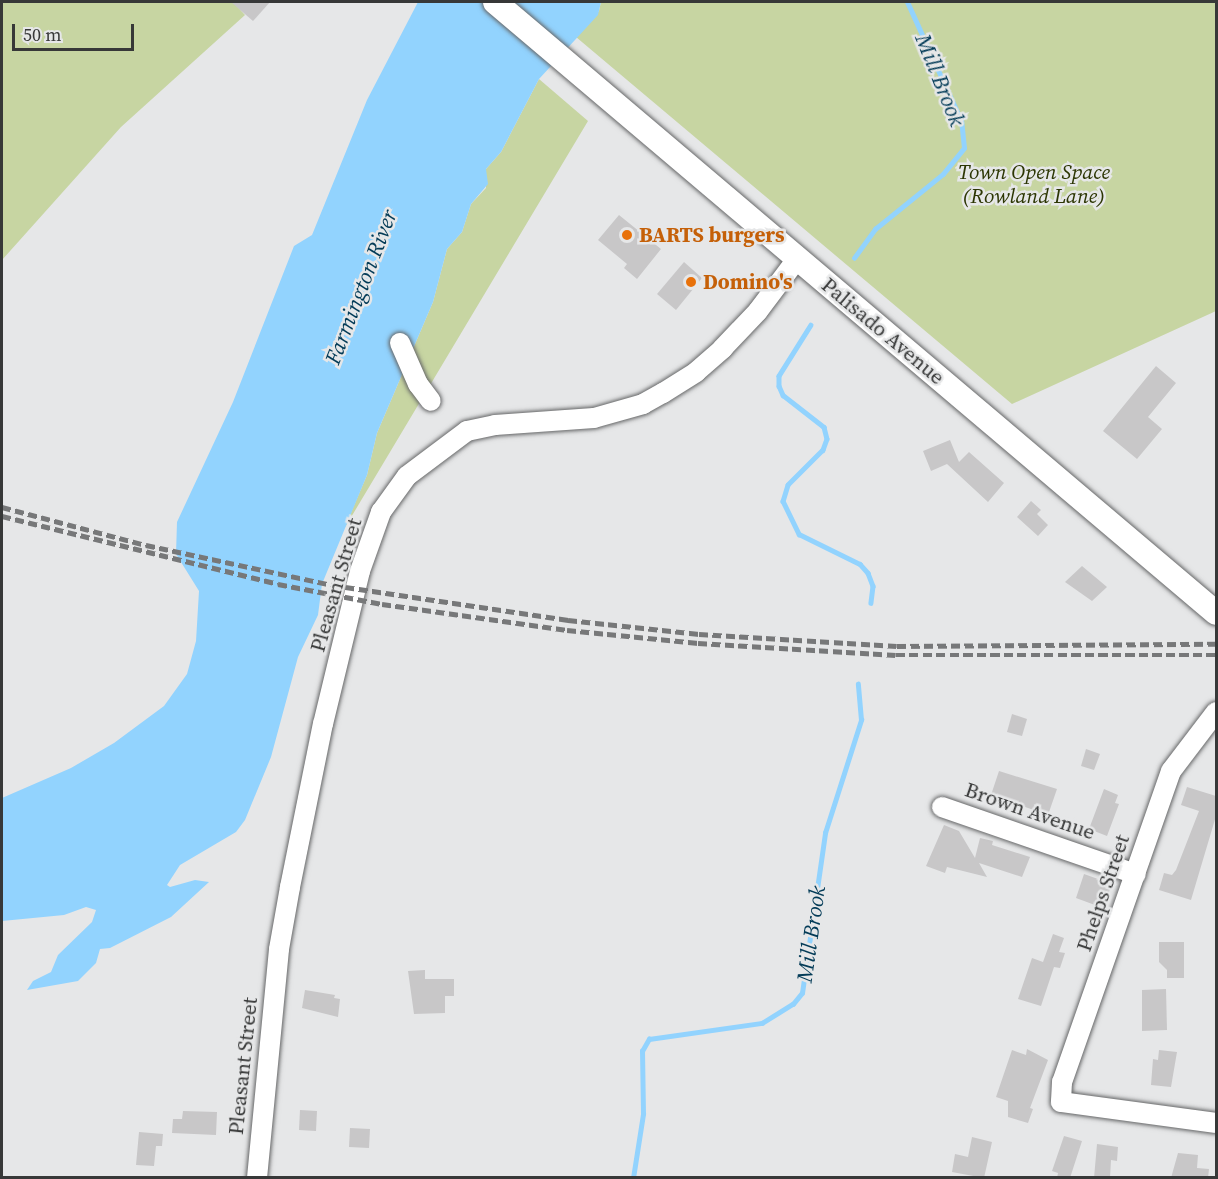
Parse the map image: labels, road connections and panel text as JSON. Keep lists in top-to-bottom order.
{
  "streets": {
    "main road": ["Palisado Avenue"],
    "street": ["Pleasant Street", "Brown Avenue", "Phelps Street"]
  },
  "crossings": [
    ["Palisado Avenue", "Pleasant Street"],
    ["Brown Avenue", "Phelps Street"]
  ],
  "water": ["Mill Brook", "Farmington River"],
  "parks": ["Town Open Space (Rowland Lane)"],
  "places": ["BARTS burgers", "Domino's"],
  "scale_bar": "50 m"
}
